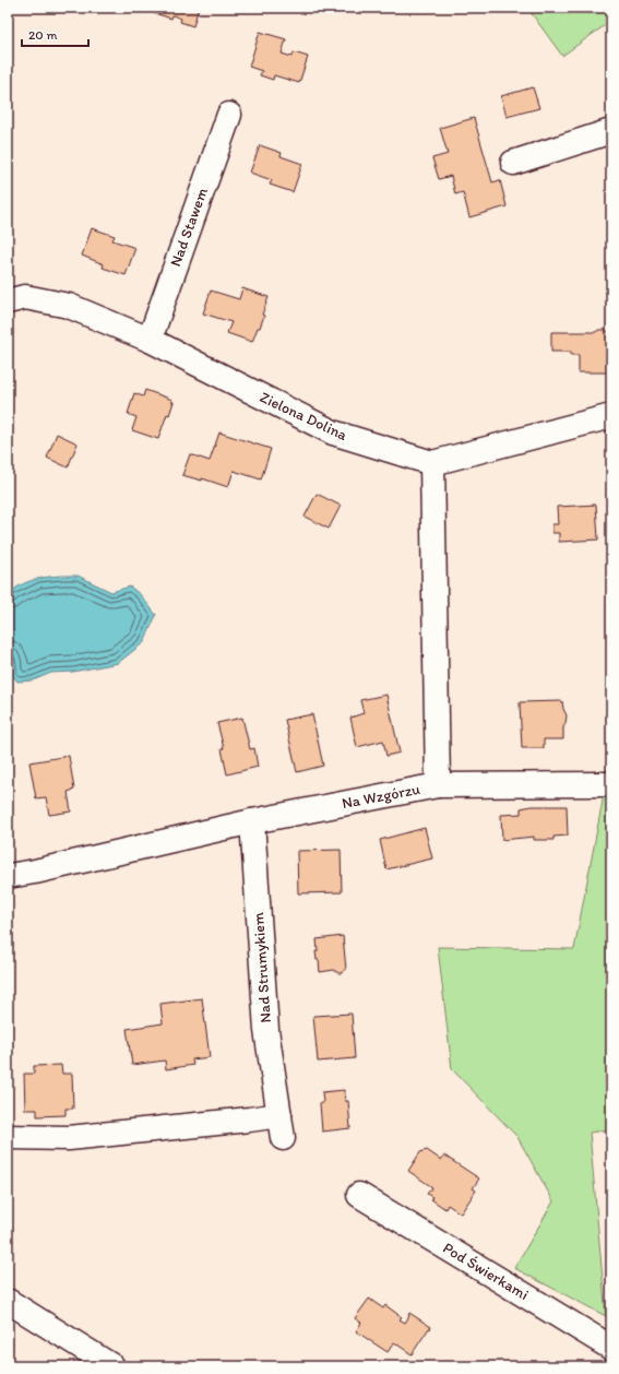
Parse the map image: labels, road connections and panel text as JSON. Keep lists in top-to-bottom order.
{
  "streets": {
    "street": [
      "Nad Stawem",
      "Zielona Dolina",
      "Na Wzgórzu",
      "Nad Strumykiem",
      "Pod Świerkami"
    ]
  },
  "crossings": [
    ["Nad Stawem", "Zielona Dolina"],
    ["Zielona Dolina", "Na Wzgórzu"],
    ["Na Wzgórzu", "Nad Strumykiem"]
  ],
  "scale_bar": "20 m"
}
